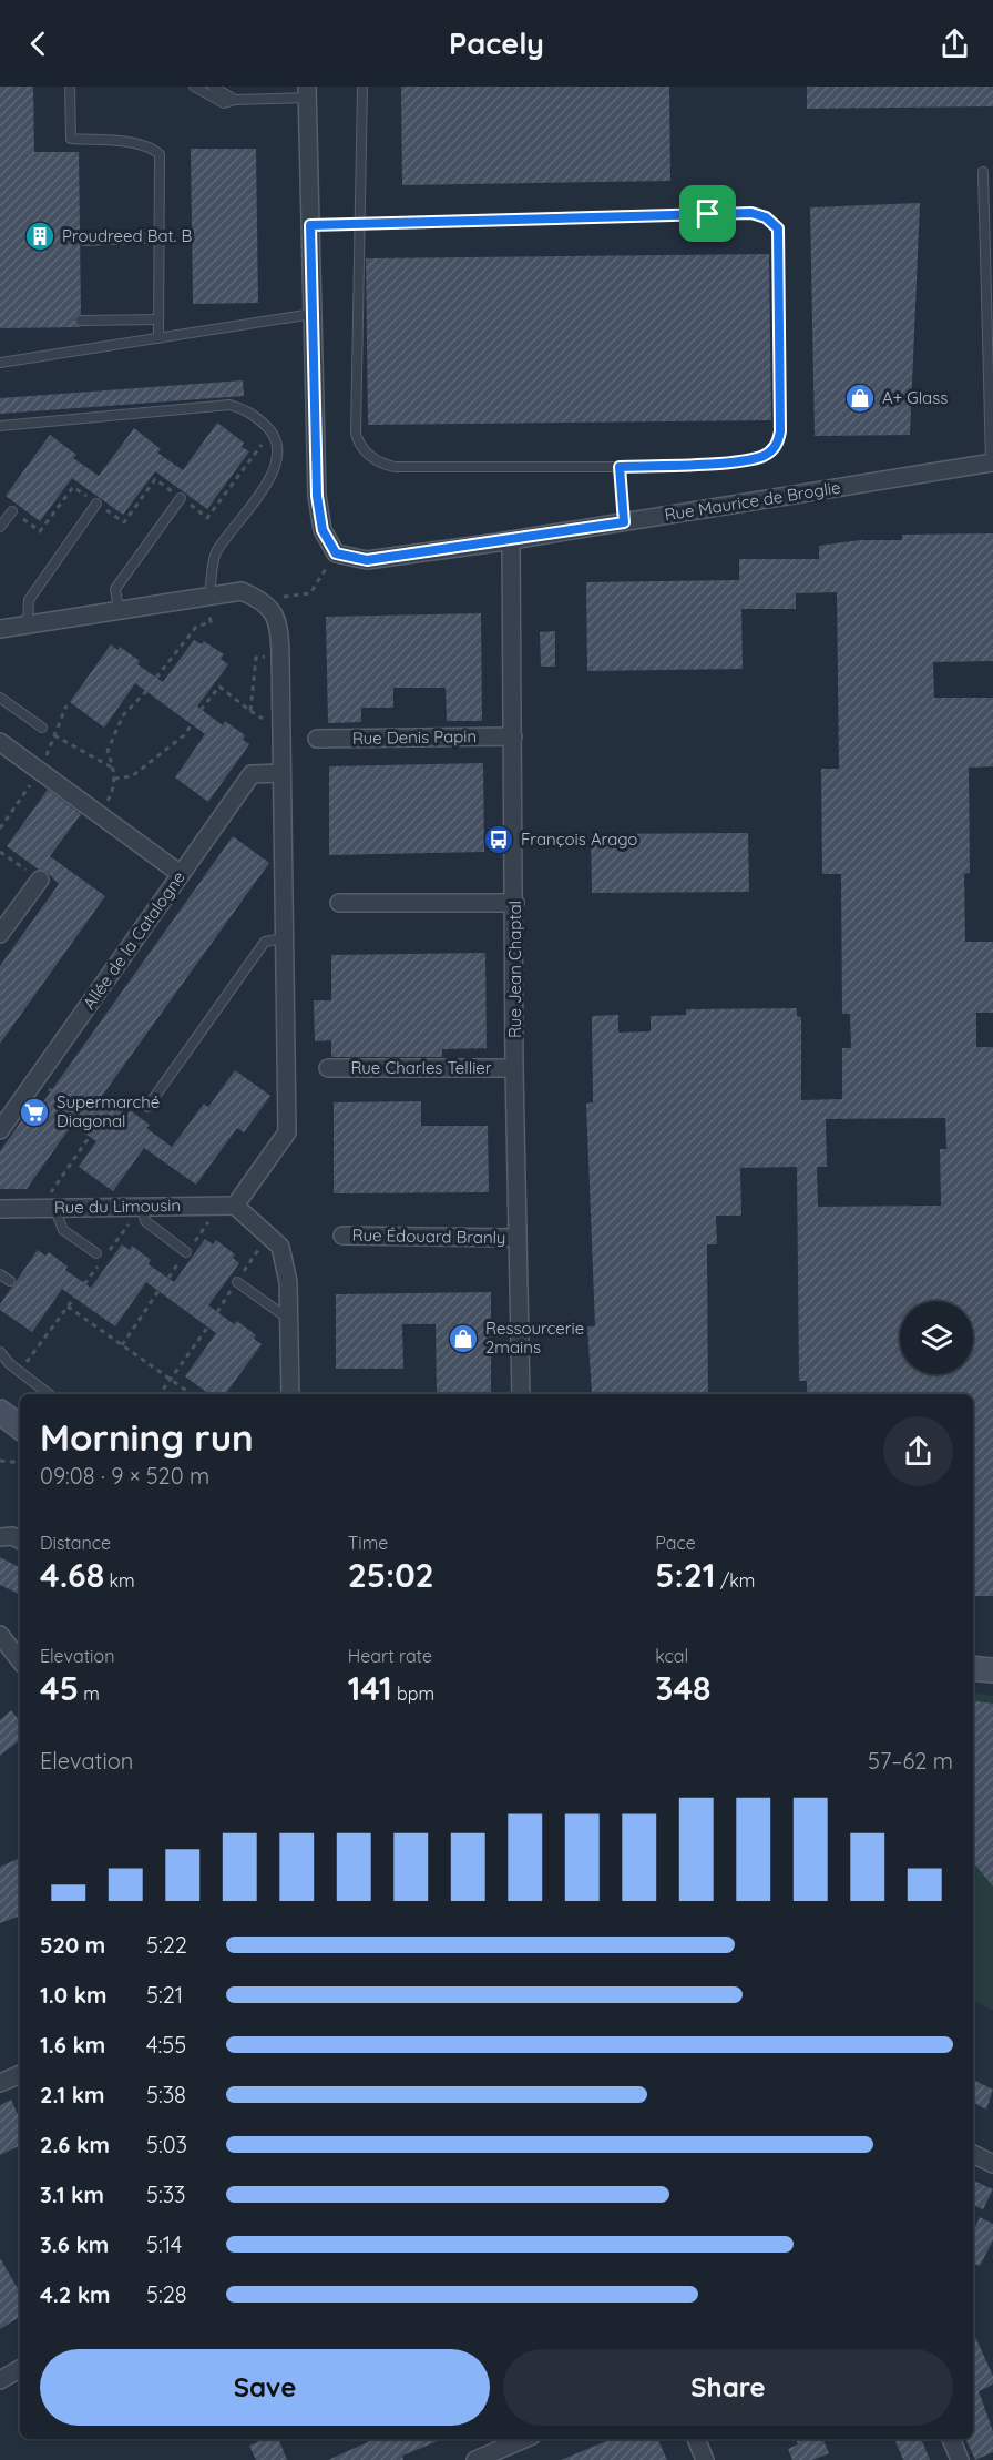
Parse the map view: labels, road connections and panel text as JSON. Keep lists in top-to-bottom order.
{
  "streets": {
    "street": [
      "Rue Maurice de Broglie",
      "Rue Denis Papin",
      "Allée de la Catalogne",
      "Rue Jean Chaptal",
      "Rue Charles Tellier",
      "Rue du Limousin",
      "Rue Édouard Branly"
    ]
  },
  "crossings": [
    ["Rue Maurice de Broglie", "Rue Jean Chaptal"],
    ["Rue Denis Papin", "Rue Jean Chaptal"],
    ["Rue Jean Chaptal", "Rue Charles Tellier"],
    ["Rue Jean Chaptal", "Rue Édouard Branly"]
  ],
  "places": {
    "building": ["Proudreed Bat. B"],
    "shop": ["A+ Glass", "Ressourcerie 2mains"],
    "bus stop": ["François Arago"],
    "supermarket": ["Supermarché Diagonal"]
  },
  "page": {
    "header": "Pacely",
    "heading": ["Morning run", "09:08 · 9 × 520 m"],
    "stats": [
      ["Distance", "4.68 km"],
      ["Time", "25:02"],
      ["Pace", "5:21 /km"],
      ["Elevation", "45 m"],
      ["Heart rate", "141 bpm"],
      ["kcal", "348"]
    ],
    "chart": ["Elevation", "57–62 m"],
    "list": [
      {
        "name": "520 m",
        "note": "5:22"
      },
      {
        "name": "1.0 km",
        "note": "5:21"
      },
      {
        "name": "1.6 km",
        "note": "4:55"
      },
      {
        "name": "2.1 km",
        "note": "5:38"
      },
      {
        "name": "2.6 km",
        "note": "5:03"
      },
      {
        "name": "3.1 km",
        "note": "5:33"
      },
      {
        "name": "3.6 km",
        "note": "5:14"
      },
      {
        "name": "4.2 km",
        "note": "5:28"
      }
    ],
    "buttons": ["Save", "Share"]
  }
}
